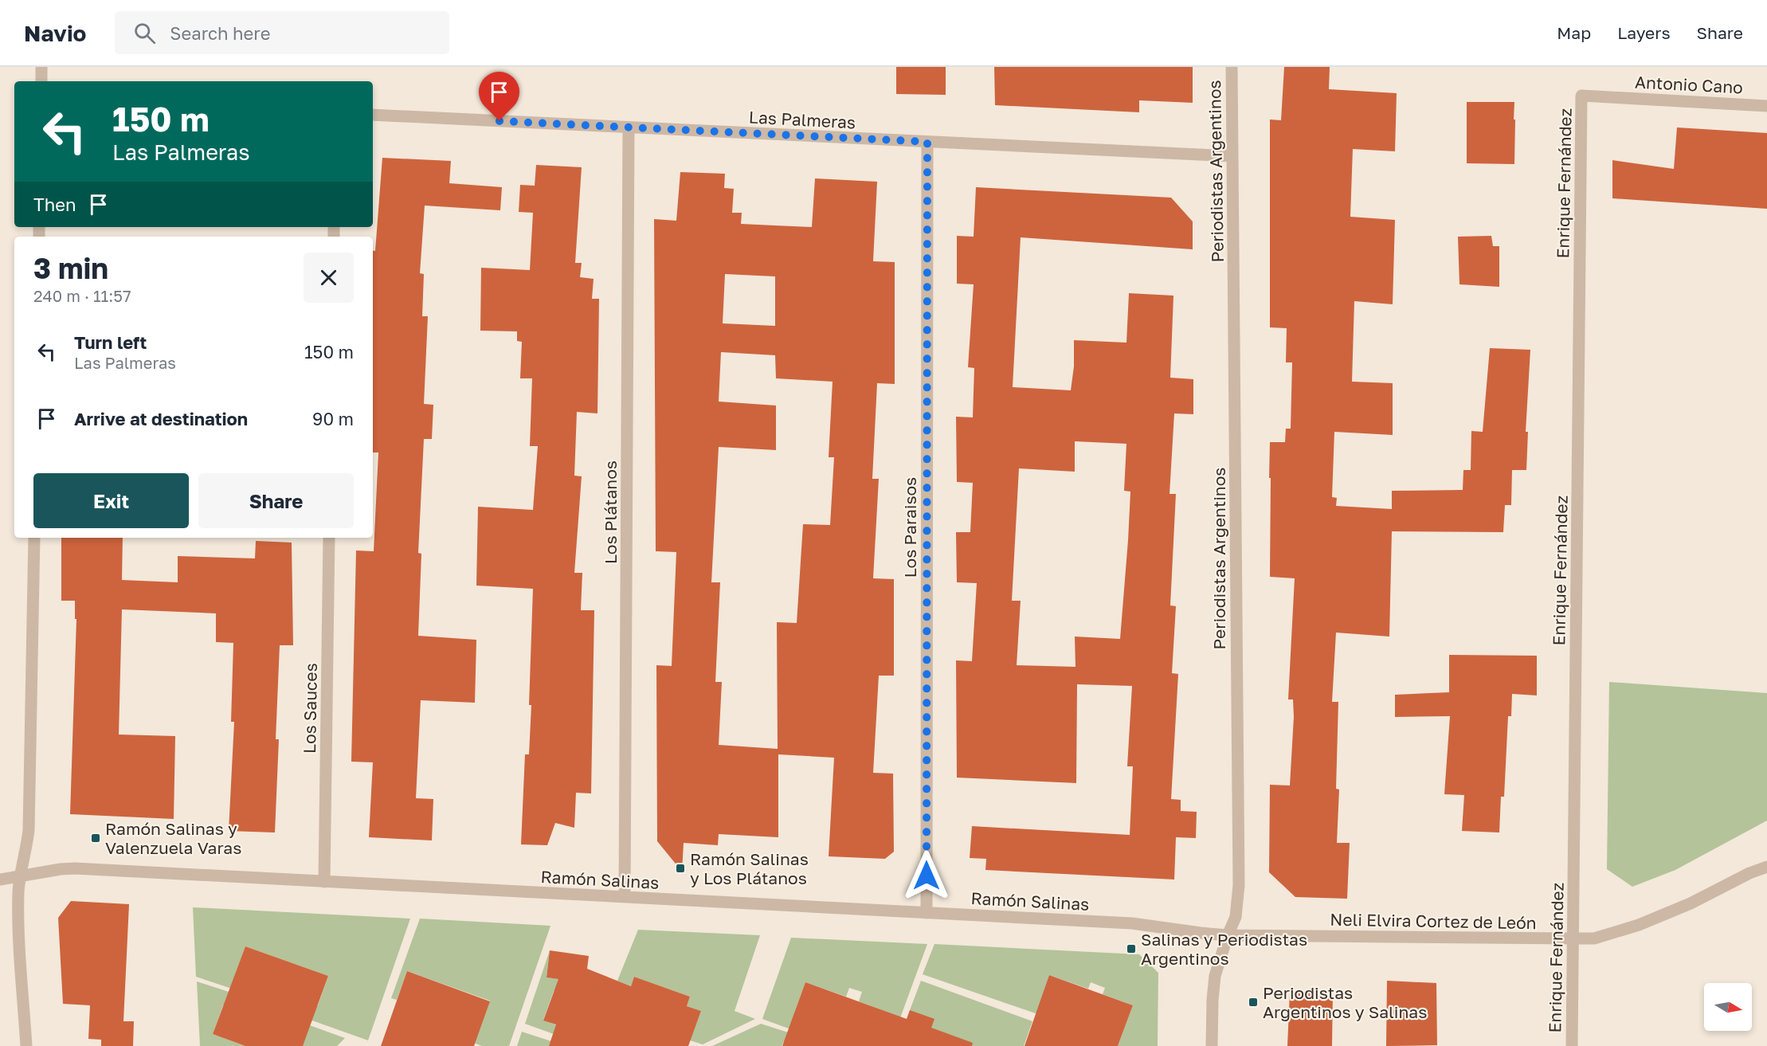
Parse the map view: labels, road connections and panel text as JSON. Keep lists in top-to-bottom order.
{
  "streets": {
    "street": [
      "Antonio Cano",
      "Las Palmeras",
      "Periodistas Argentinos",
      "Enrique Fernández",
      "Los Plátanos",
      "Los Paraisos",
      "Los Sauces",
      "Ramón Salinas",
      "Neli Elvira Cortez de León"
    ]
  },
  "crossings": [
    ["Antonio Cano", "Enrique Fernández"],
    ["Las Palmeras", "Periodistas Argentinos"],
    ["Las Palmeras", "Los Plátanos"],
    ["Las Palmeras", "Los Paraisos"],
    ["Periodistas Argentinos", "Ramón Salinas"],
    ["Periodistas Argentinos", "Neli Elvira Cortez de León"],
    ["Enrique Fernández", "Neli Elvira Cortez de León"],
    ["Los Plátanos", "Ramón Salinas"],
    ["Los Paraisos", "Ramón Salinas"],
    ["Los Sauces", "Ramón Salinas"],
    ["Ramón Salinas", "Neli Elvira Cortez de León"]
  ],
  "places": {
    "transit": [
      "Ramón Salinas y Valenzuela Varas",
      "Ramón Salinas y Los Plátanos",
      "Salinas y Periodistas Argentinos",
      "Periodistas Argentinos y Salinas"
    ]
  },
  "north": "right",
  "page": {
    "header": "Navio",
    "search": "Search here",
    "nav": ["Map", "Layers", "Share"],
    "turn": ["150 m", "Las Palmeras"],
    "then": "Then",
    "heading": ["3 min", "240 m · 11:57"],
    "list": [
      {
        "name": "Turn left",
        "note": "Las Palmeras",
        "value": "150 m"
      },
      {
        "name": "Arrive at destination",
        "value": "90 m"
      }
    ],
    "buttons": ["Exit", "Share"]
  }
}
